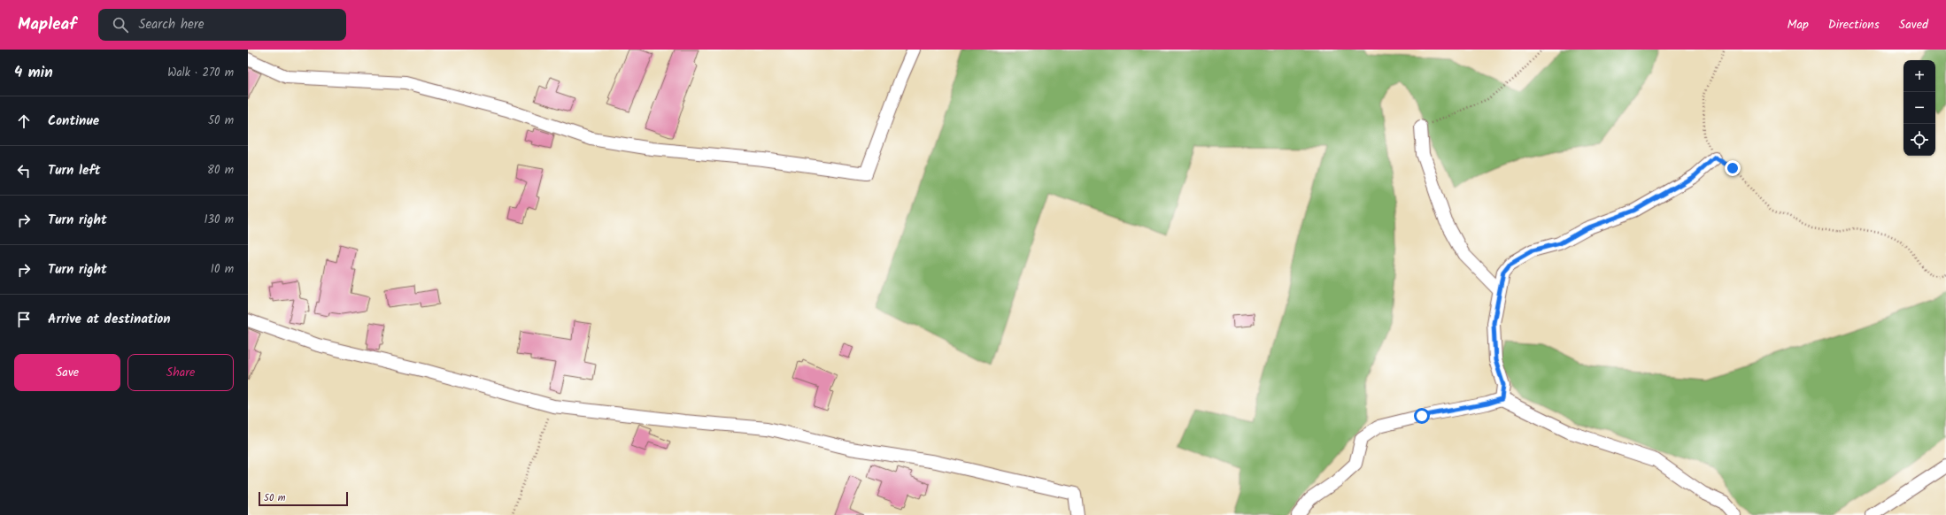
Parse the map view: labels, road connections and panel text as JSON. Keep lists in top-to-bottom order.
{
  "scale_bar": "50 m",
  "page": {
    "header": "Mapleaf",
    "search": "Search here",
    "nav": ["Map", "Directions", "Saved"],
    "heading": ["4 min", "Walk · 270 m"],
    "map_buttons": ["+", "−"],
    "list": [
      ["Continue", "50 m"],
      ["Turn left", "80 m"],
      ["Turn right", "130 m"],
      ["Turn right", "10 m"],
      "Arrive at destination"
    ],
    "buttons": ["Save", "Share"],
    "scale": "50 m"
  }
}
